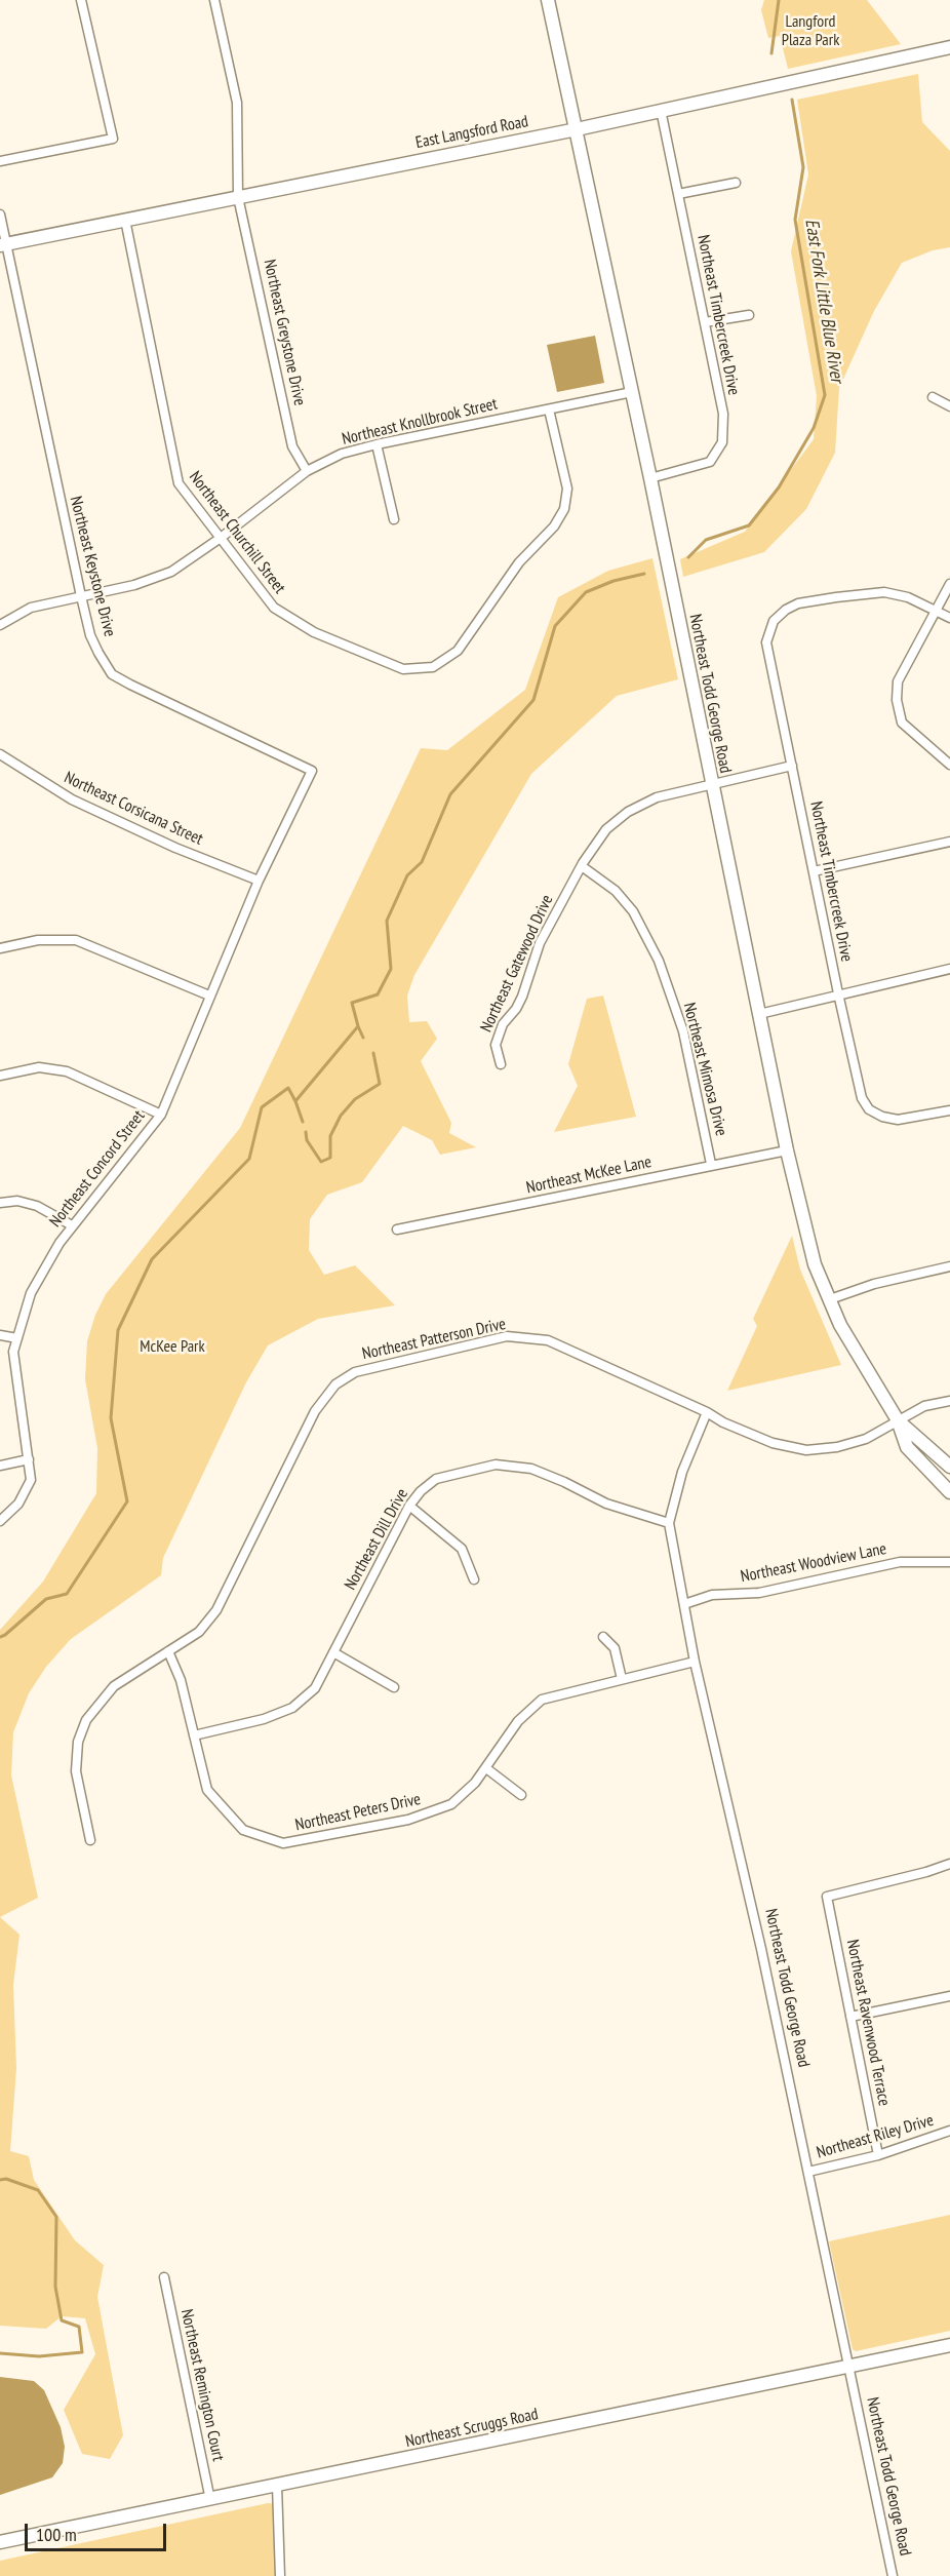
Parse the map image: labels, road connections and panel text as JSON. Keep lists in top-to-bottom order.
{
  "streets": {
    "street": [
      "East Langsford Road",
      "Northeast Timbercreek Drive",
      "Northeast Greystone Drive",
      "Northeast Knollbrook Street",
      "Northeast Churchill Street",
      "Northeast Keystone Drive",
      "Northeast Todd George Road",
      "Northeast Corsicana Street",
      "Northeast Gatewood Drive",
      "Northeast Mimosa Drive",
      "Northeast Concord Street",
      "Northeast McKee Lane",
      "Northeast Patterson Drive",
      "Northeast Dill Drive",
      "Northeast Woodview Lane",
      "Northeast Peters Drive",
      "Northeast Ravenwood Terrace",
      "Northeast Riley Drive",
      "Northeast Remington Court",
      "Northeast Scruggs Road"
    ]
  },
  "crossings": [
    ["East Langsford Road", "Northeast Timbercreek Drive"],
    ["East Langsford Road", "Northeast Greystone Drive"],
    ["East Langsford Road", "Northeast Churchill Street"],
    ["East Langsford Road", "Northeast Keystone Drive"],
    ["East Langsford Road", "Northeast Todd George Road"],
    ["Northeast Timbercreek Drive", "Northeast Todd George Road"],
    ["Northeast Timbercreek Drive", "Northeast Gatewood Drive"],
    ["Northeast Greystone Drive", "Northeast Knollbrook Street"],
    ["Northeast Knollbrook Street", "Northeast Churchill Street"],
    ["Northeast Knollbrook Street", "Northeast Keystone Drive"],
    ["Northeast Knollbrook Street", "Northeast Todd George Road"],
    ["Northeast Keystone Drive", "Northeast Concord Street"],
    ["Northeast Todd George Road", "Northeast Gatewood Drive"],
    ["Northeast Todd George Road", "Northeast McKee Lane"],
    ["Northeast Todd George Road", "Northeast Patterson Drive"],
    ["Northeast Todd George Road", "Northeast Dill Drive"],
    ["Northeast Todd George Road", "Northeast Woodview Lane"],
    ["Northeast Todd George Road", "Northeast Peters Drive"],
    ["Northeast Todd George Road", "Northeast Riley Drive"],
    ["Northeast Todd George Road", "Northeast Scruggs Road"],
    ["Northeast Corsicana Street", "Northeast Concord Street"],
    ["Northeast Gatewood Drive", "Northeast Mimosa Drive"],
    ["Northeast Mimosa Drive", "Northeast McKee Lane"],
    ["Northeast Dill Drive", "Northeast Peters Drive"],
    ["Northeast Ravenwood Terrace", "Northeast Riley Drive"],
    ["Northeast Remington Court", "Northeast Scruggs Road"]
  ],
  "water": ["East Fork Little Blue River"],
  "parks": ["Langford Plaza Park", "McKee Park"],
  "scale_bar": "100 m"
}
